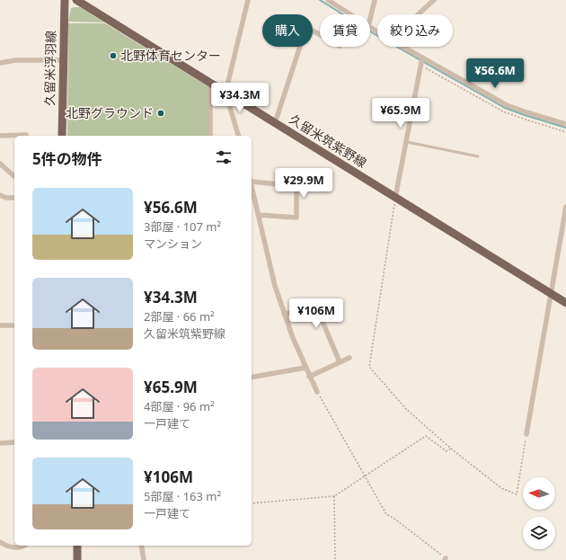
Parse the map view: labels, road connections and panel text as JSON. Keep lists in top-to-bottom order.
{
  "streets": {
    "main road": ["久留米浮羽線", "久留米筑紫野線"]
  },
  "places": ["北野体育センター", "北野グラウンド"],
  "north": "left",
  "page": {
    "chip": ["購入", "賃貸", "絞り込み"],
    "price": [
      "¥56.6M",
      "¥34.3M",
      "¥65.9M",
      "¥29.9M",
      "¥106M"
    ],
    "heading": "5件の物件",
    "list": [
      {
        "name": "¥56.6M",
        "note": "3部屋 · 107 m² · マンション"
      },
      {
        "name": "¥34.3M",
        "note": "2部屋 · 66 m² · 久留米筑紫野線"
      },
      {
        "name": "¥65.9M",
        "note": "4部屋 · 96 m² · 一戸建て"
      },
      {
        "name": "¥106M",
        "note": "5部屋 · 163 m² · 一戸建て"
      }
    ]
  }
}
